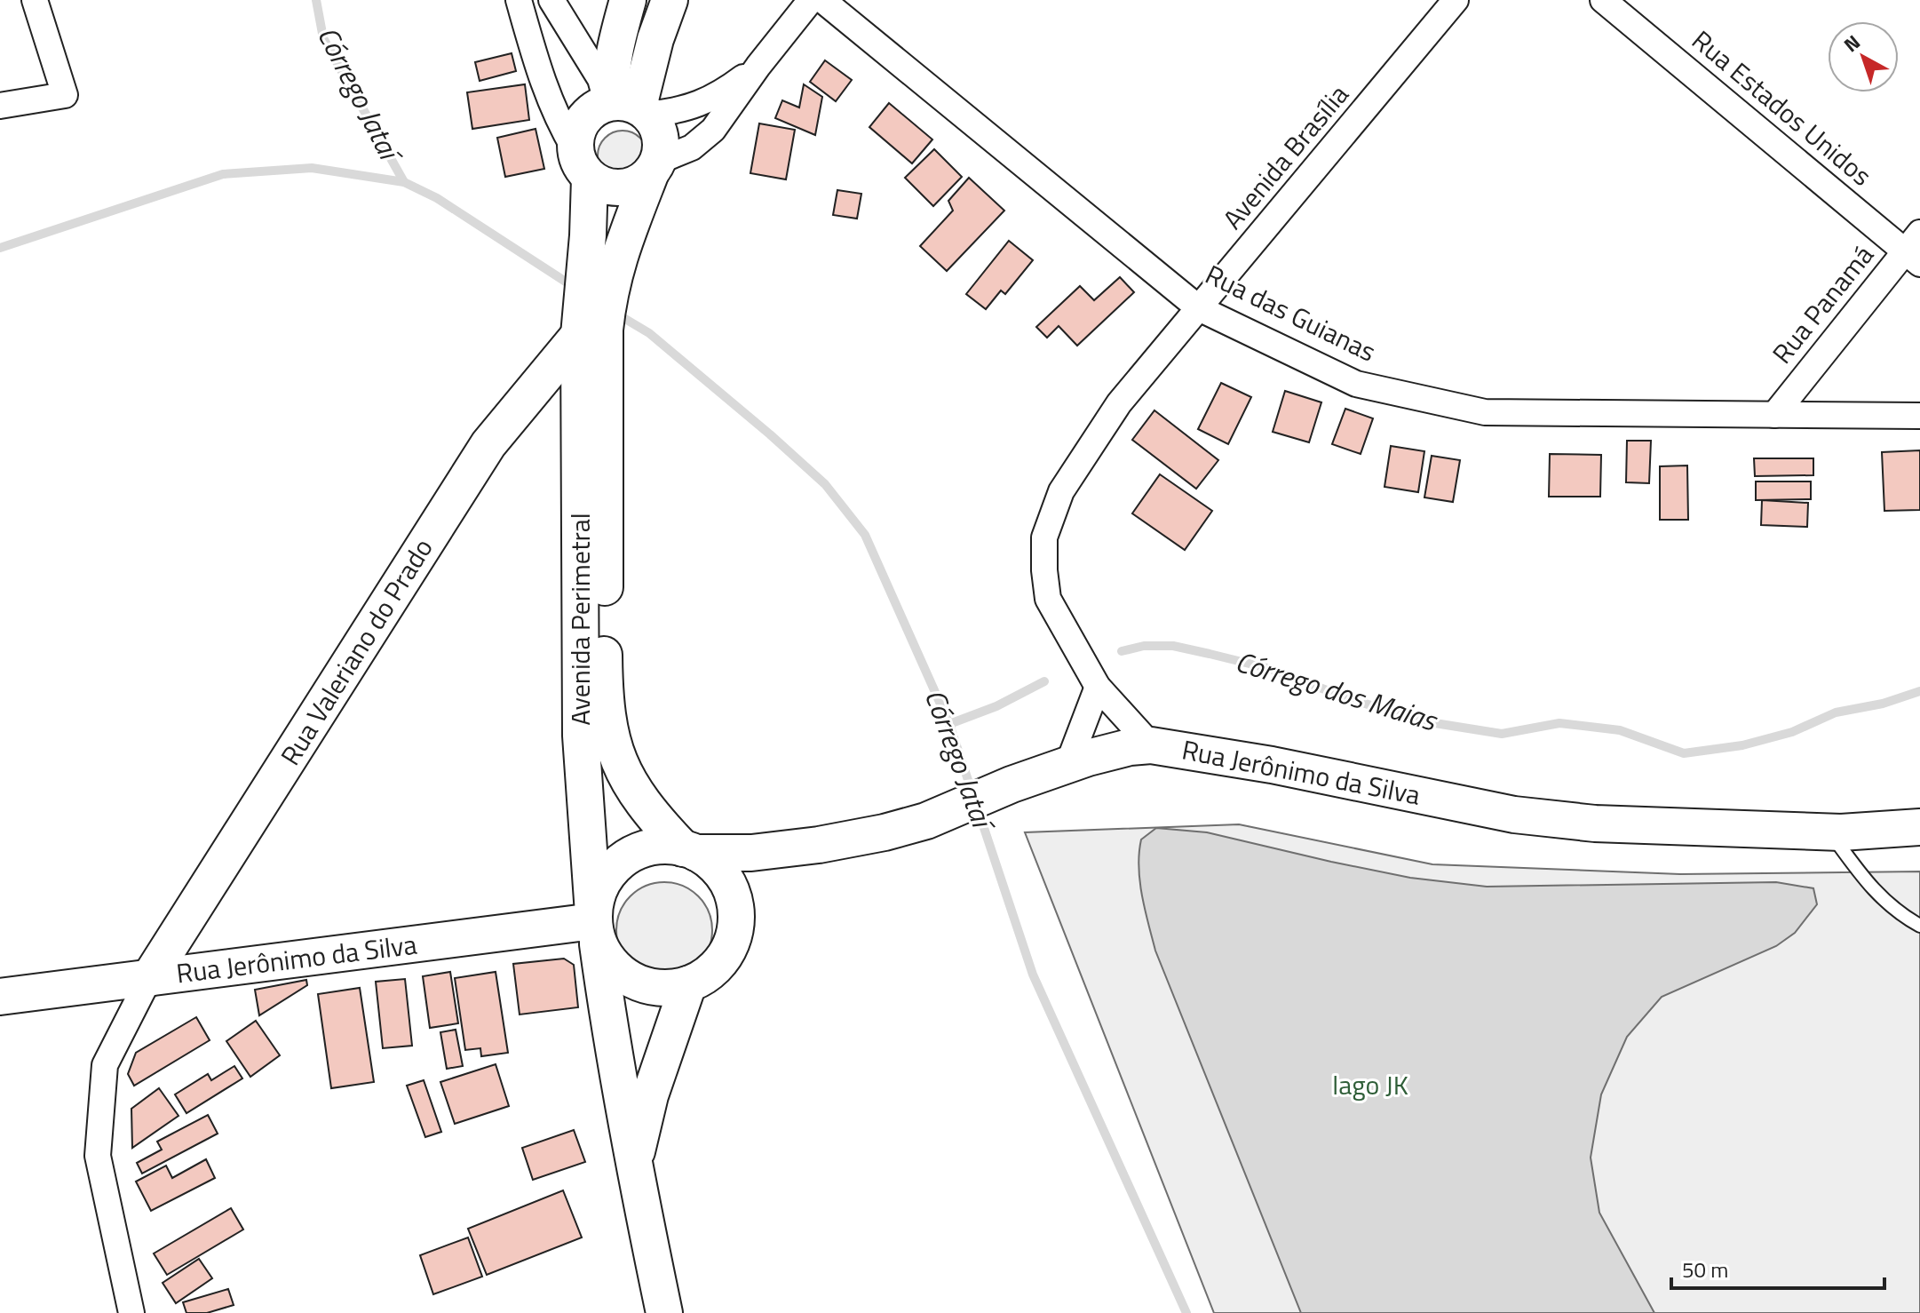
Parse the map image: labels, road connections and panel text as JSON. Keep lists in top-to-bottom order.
{
  "streets": {
    "main road": ["Avenida Perimetral", "Rua Valeriano do Prado", "Rua Jerônimo da Silva"],
    "street": [
      "Rua Estados Unidos",
      "Avenida Brasília",
      "Rua Panamá",
      "Rua das Guianas"
    ]
  },
  "crossings": [
    ["Rua Estados Unidos", "Rua Panamá"],
    ["Avenida Brasília", "Rua das Guianas"],
    ["Avenida Brasília", "Rua Jerônimo da Silva"],
    ["Rua Panamá", "Rua das Guianas"],
    ["Avenida Perimetral", "Rua Valeriano do Prado"],
    ["Avenida Perimetral", "Rua Jerônimo da Silva"],
    ["Rua Valeriano do Prado", "Rua Jerônimo da Silva"]
  ],
  "water": ["Córrego Jataí", "Córrego dos Maias"],
  "parks": ["lago JK"],
  "scale_bar": "50 m",
  "north": "top left"
}
